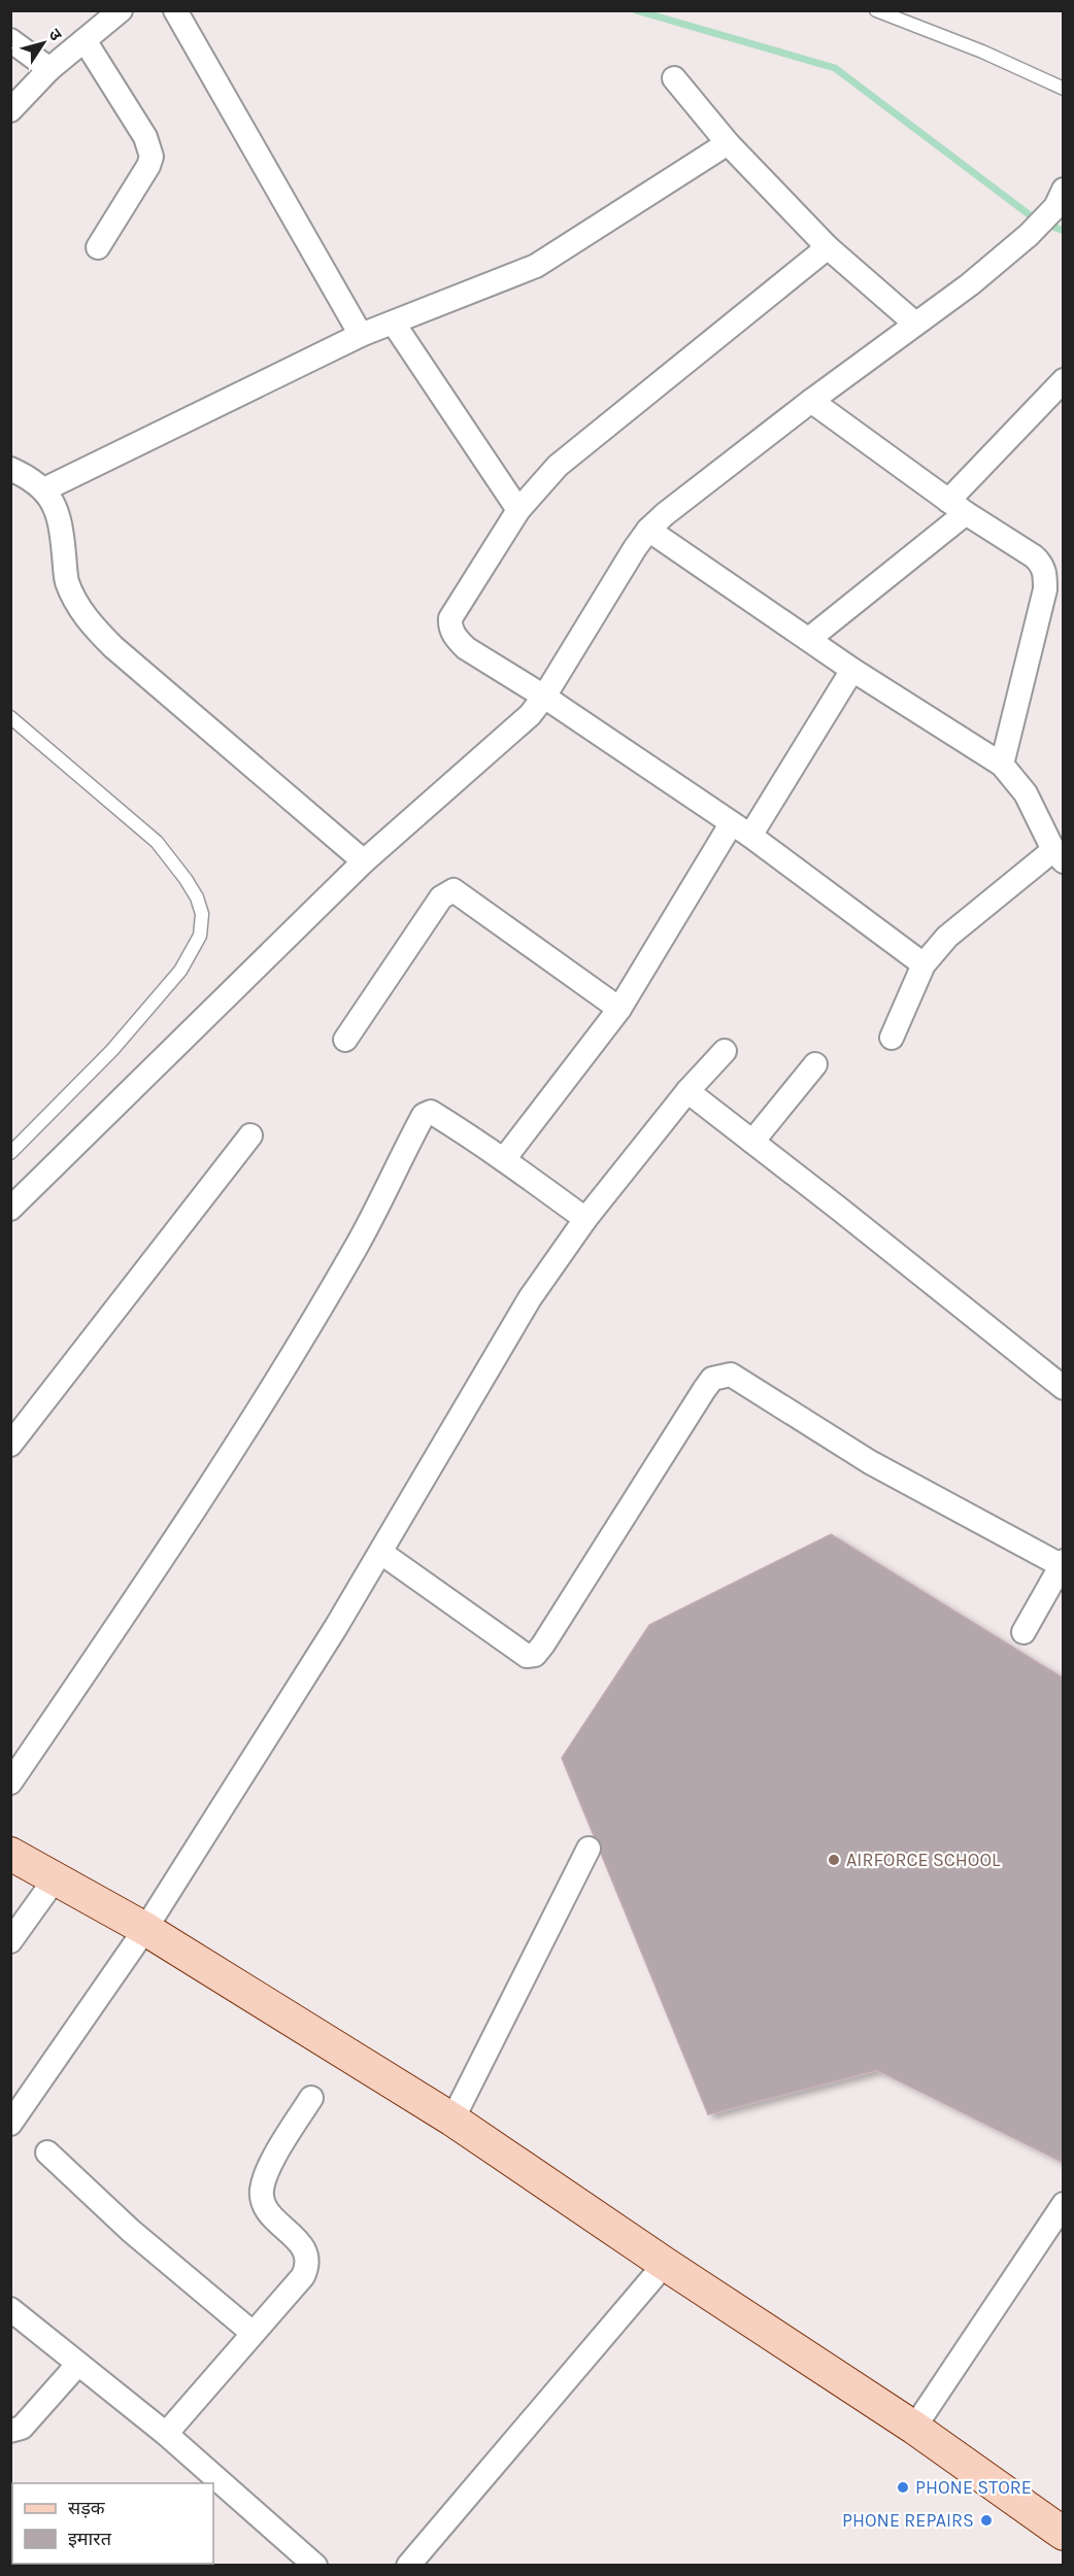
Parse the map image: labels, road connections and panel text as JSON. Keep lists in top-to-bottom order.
{
  "places": ["AIRFORCE SCHOOL", "PHONE STORE", "PHONE REPAIRS"],
  "legend": ["सड़क", "इमारत"],
  "north": "top right"
}
